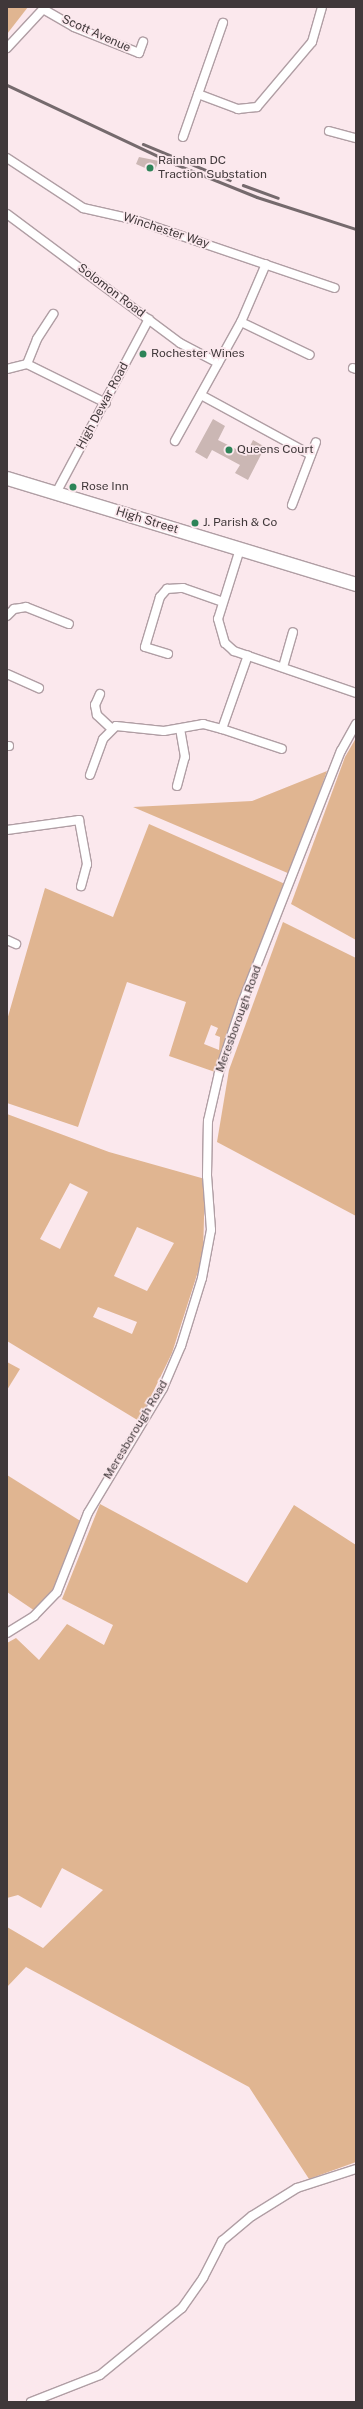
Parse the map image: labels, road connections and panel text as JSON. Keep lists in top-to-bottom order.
{
  "streets": {
    "main road": ["High Street"],
    "street": [
      "Scott Avenue",
      "Winchester Way",
      "Solomon Road",
      "High Dewar Road",
      "Meresborough Road"
    ]
  },
  "crossings": [
    ["Solomon Road", "High Dewar Road"],
    ["High Dewar Road", "High Street"]
  ],
  "places": [
    "Rainham DC Traction Substation",
    "Rochester Wines",
    "Queens Court",
    "Rose Inn",
    "J. Parish & Co"
  ]
}
